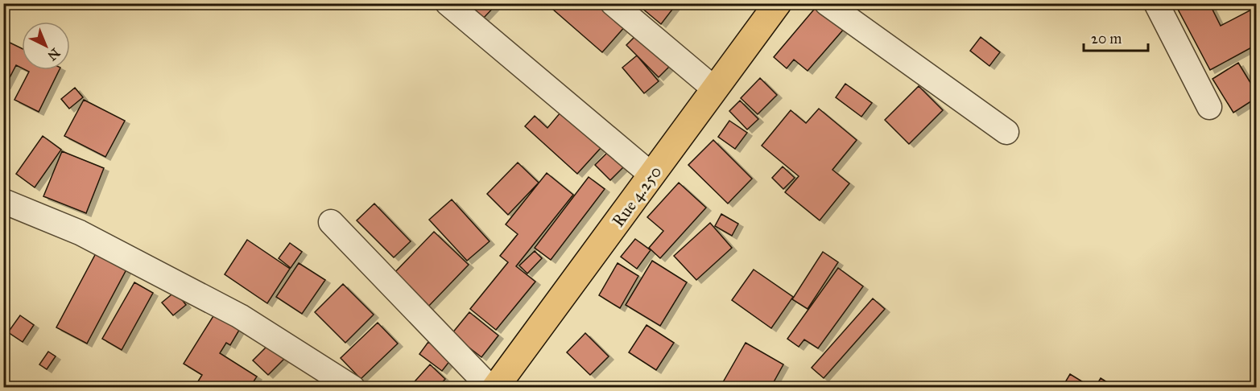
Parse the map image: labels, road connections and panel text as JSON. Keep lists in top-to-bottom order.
{
  "streets": {
    "main road": ["Rue 4.250"]
  },
  "scale_bar": "20 m",
  "north": "bottom right"
}
